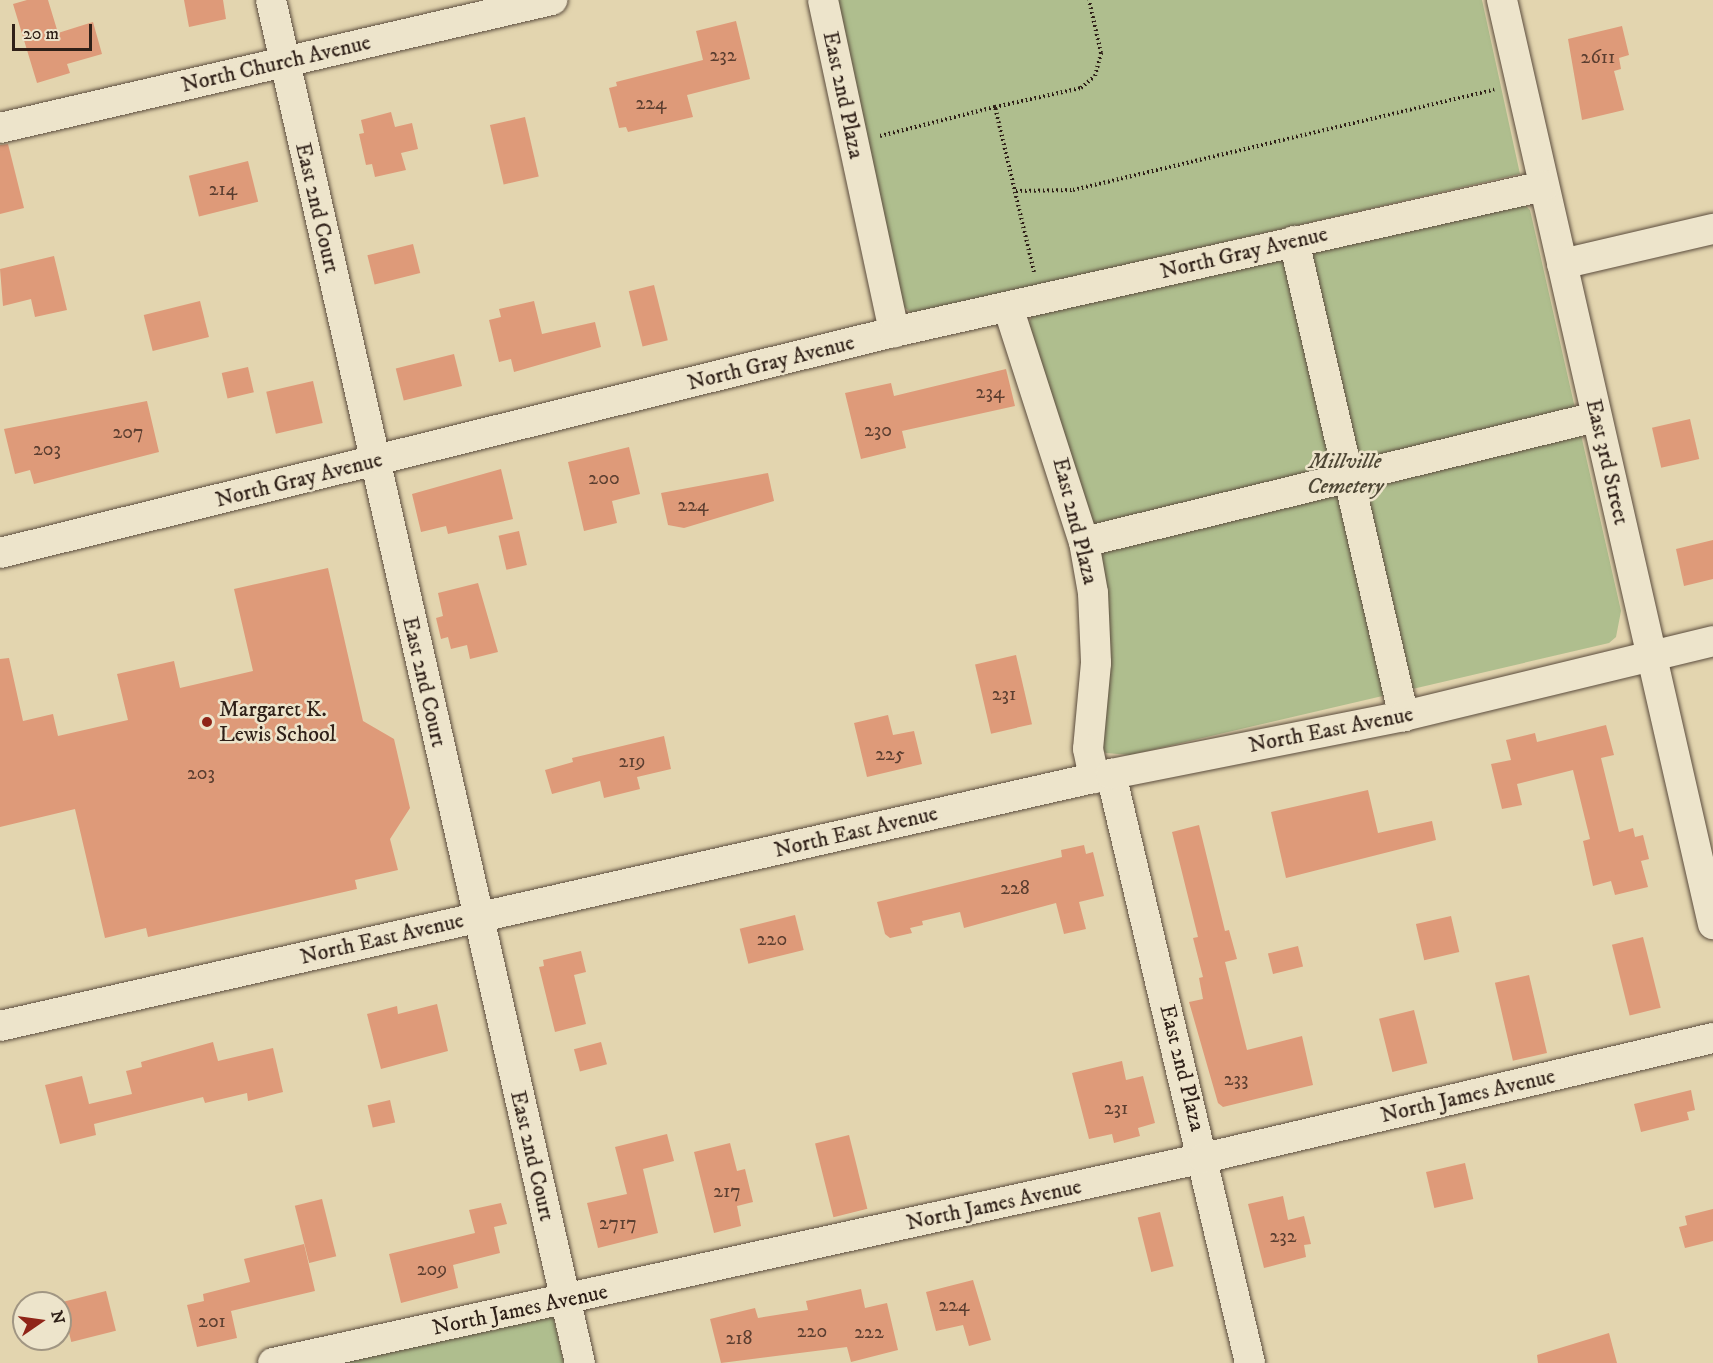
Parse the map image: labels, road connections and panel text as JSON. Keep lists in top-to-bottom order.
{
  "streets": {
    "street": [
      "North Church Avenue",
      "East 2nd Plaza",
      "East 2nd Court",
      "North Gray Avenue",
      "East 3rd Street",
      "North East Avenue",
      "North James Avenue"
    ]
  },
  "crossings": [
    ["North Church Avenue", "East 2nd Court"],
    ["East 2nd Plaza", "North Gray Avenue"],
    ["East 2nd Plaza", "North East Avenue"],
    ["East 2nd Plaza", "North James Avenue"],
    ["East 2nd Court", "North Gray Avenue"],
    ["East 2nd Court", "North East Avenue"],
    ["East 2nd Court", "North James Avenue"],
    ["North Gray Avenue", "East 3rd Street"],
    ["East 3rd Street", "North East Avenue"]
  ],
  "parks": ["Millville Cemetery"],
  "places": ["Margaret K. Lewis School"],
  "house_numbers": [
    "232",
    "2611",
    "224",
    "214",
    "234",
    "230",
    "207",
    "203",
    "200",
    "224",
    "231",
    "225",
    "219",
    "203",
    "228",
    "220",
    "233",
    "231",
    "217",
    "2717",
    "232",
    "209",
    "224",
    "201",
    "220",
    "222",
    "218"
  ],
  "scale_bar": "20 m",
  "north": "right"
}
